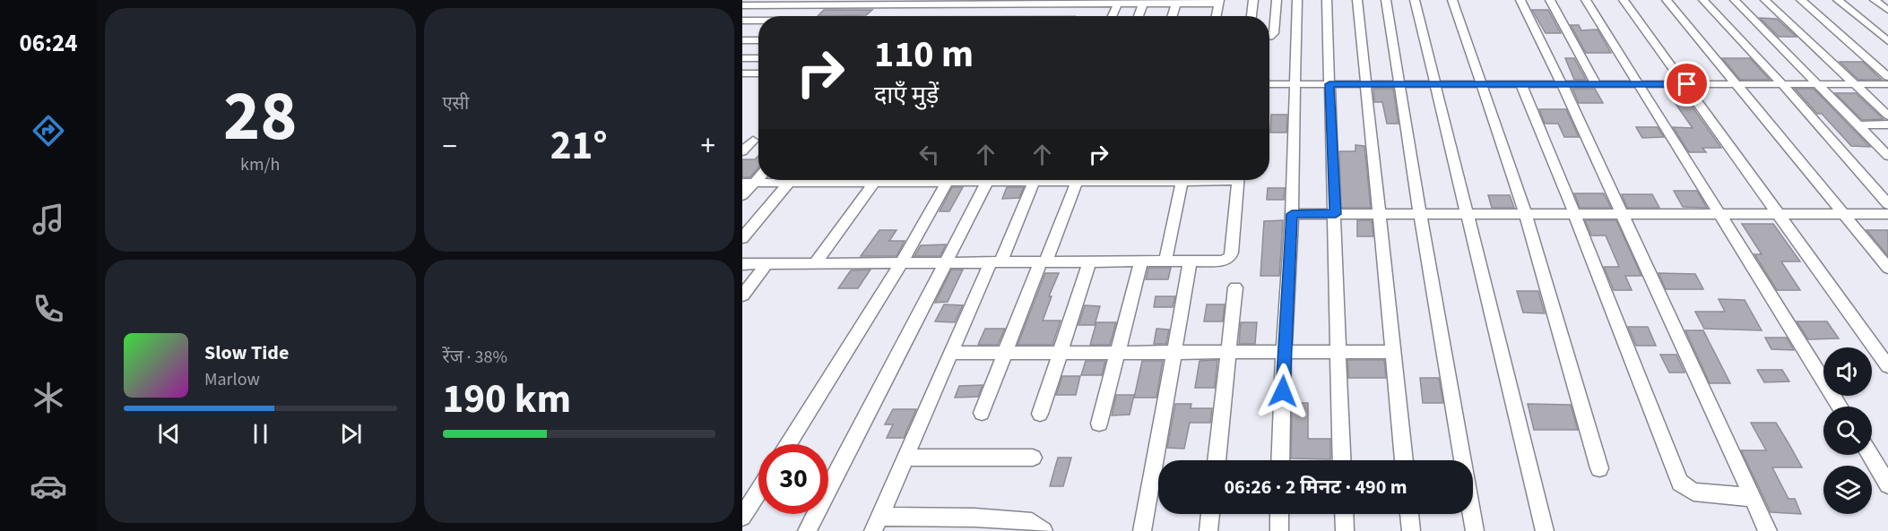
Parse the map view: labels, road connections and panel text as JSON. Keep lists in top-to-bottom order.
{
  "page": {
    "tabs": "06:24",
    "tile": [
      ["28", "km/h"],
      "एसी",
      ["रेंज · 38%", "190 km"]
    ],
    "turn": ["110 m", "दाएँ मुड़ें"],
    "heat": ["−", "21°", "+"],
    "song": ["Slow Tide", "Marlow"],
    "limit": "30",
    "trip": "06:26 · 2 मिनट · 490 m"
  }
}
